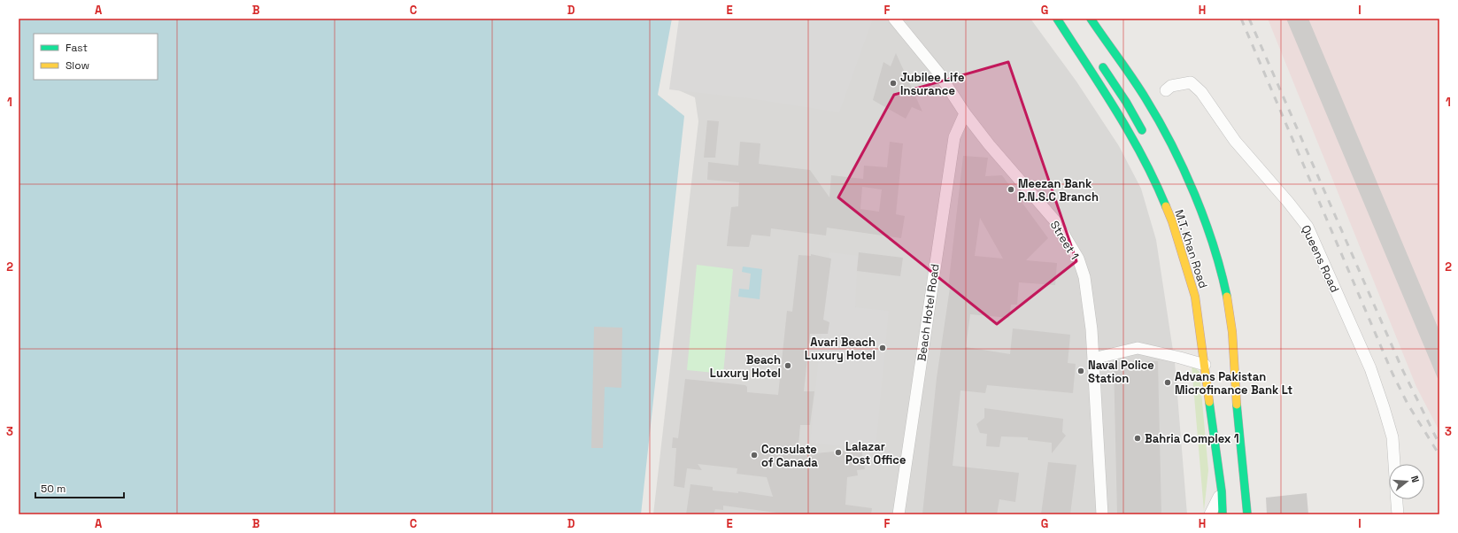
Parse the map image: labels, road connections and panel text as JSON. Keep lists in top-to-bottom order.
{
  "streets": {
    "highway": ["M.T. Khan Road"],
    "street": ["Street 1", "Queens Road", "Beach Hotel Road"]
  },
  "crossings": [
    ["Street 1", "Beach Hotel Road"]
  ],
  "places": [
    "Jubilee Life Insurance",
    "Meezan Bank P.N.S.C Branch",
    "Avari Beach Luxury Hotel",
    "Beach Luxury Hotel",
    "Naval Police Station",
    "Advans Pakistan Microfinance Bank Lt",
    "Bahria Complex 1",
    "Lalazar Post Office",
    "Consulate of Canada"
  ],
  "legend": ["Fast", "Slow"],
  "scale_bar": "50 m",
  "north": "right",
  "grid": {
    "columns": [
      "A",
      "B",
      "C",
      "D",
      "E",
      "F",
      "G",
      "H",
      "I"
    ],
    "rows": ["1", "2", "3"]
  }
}
